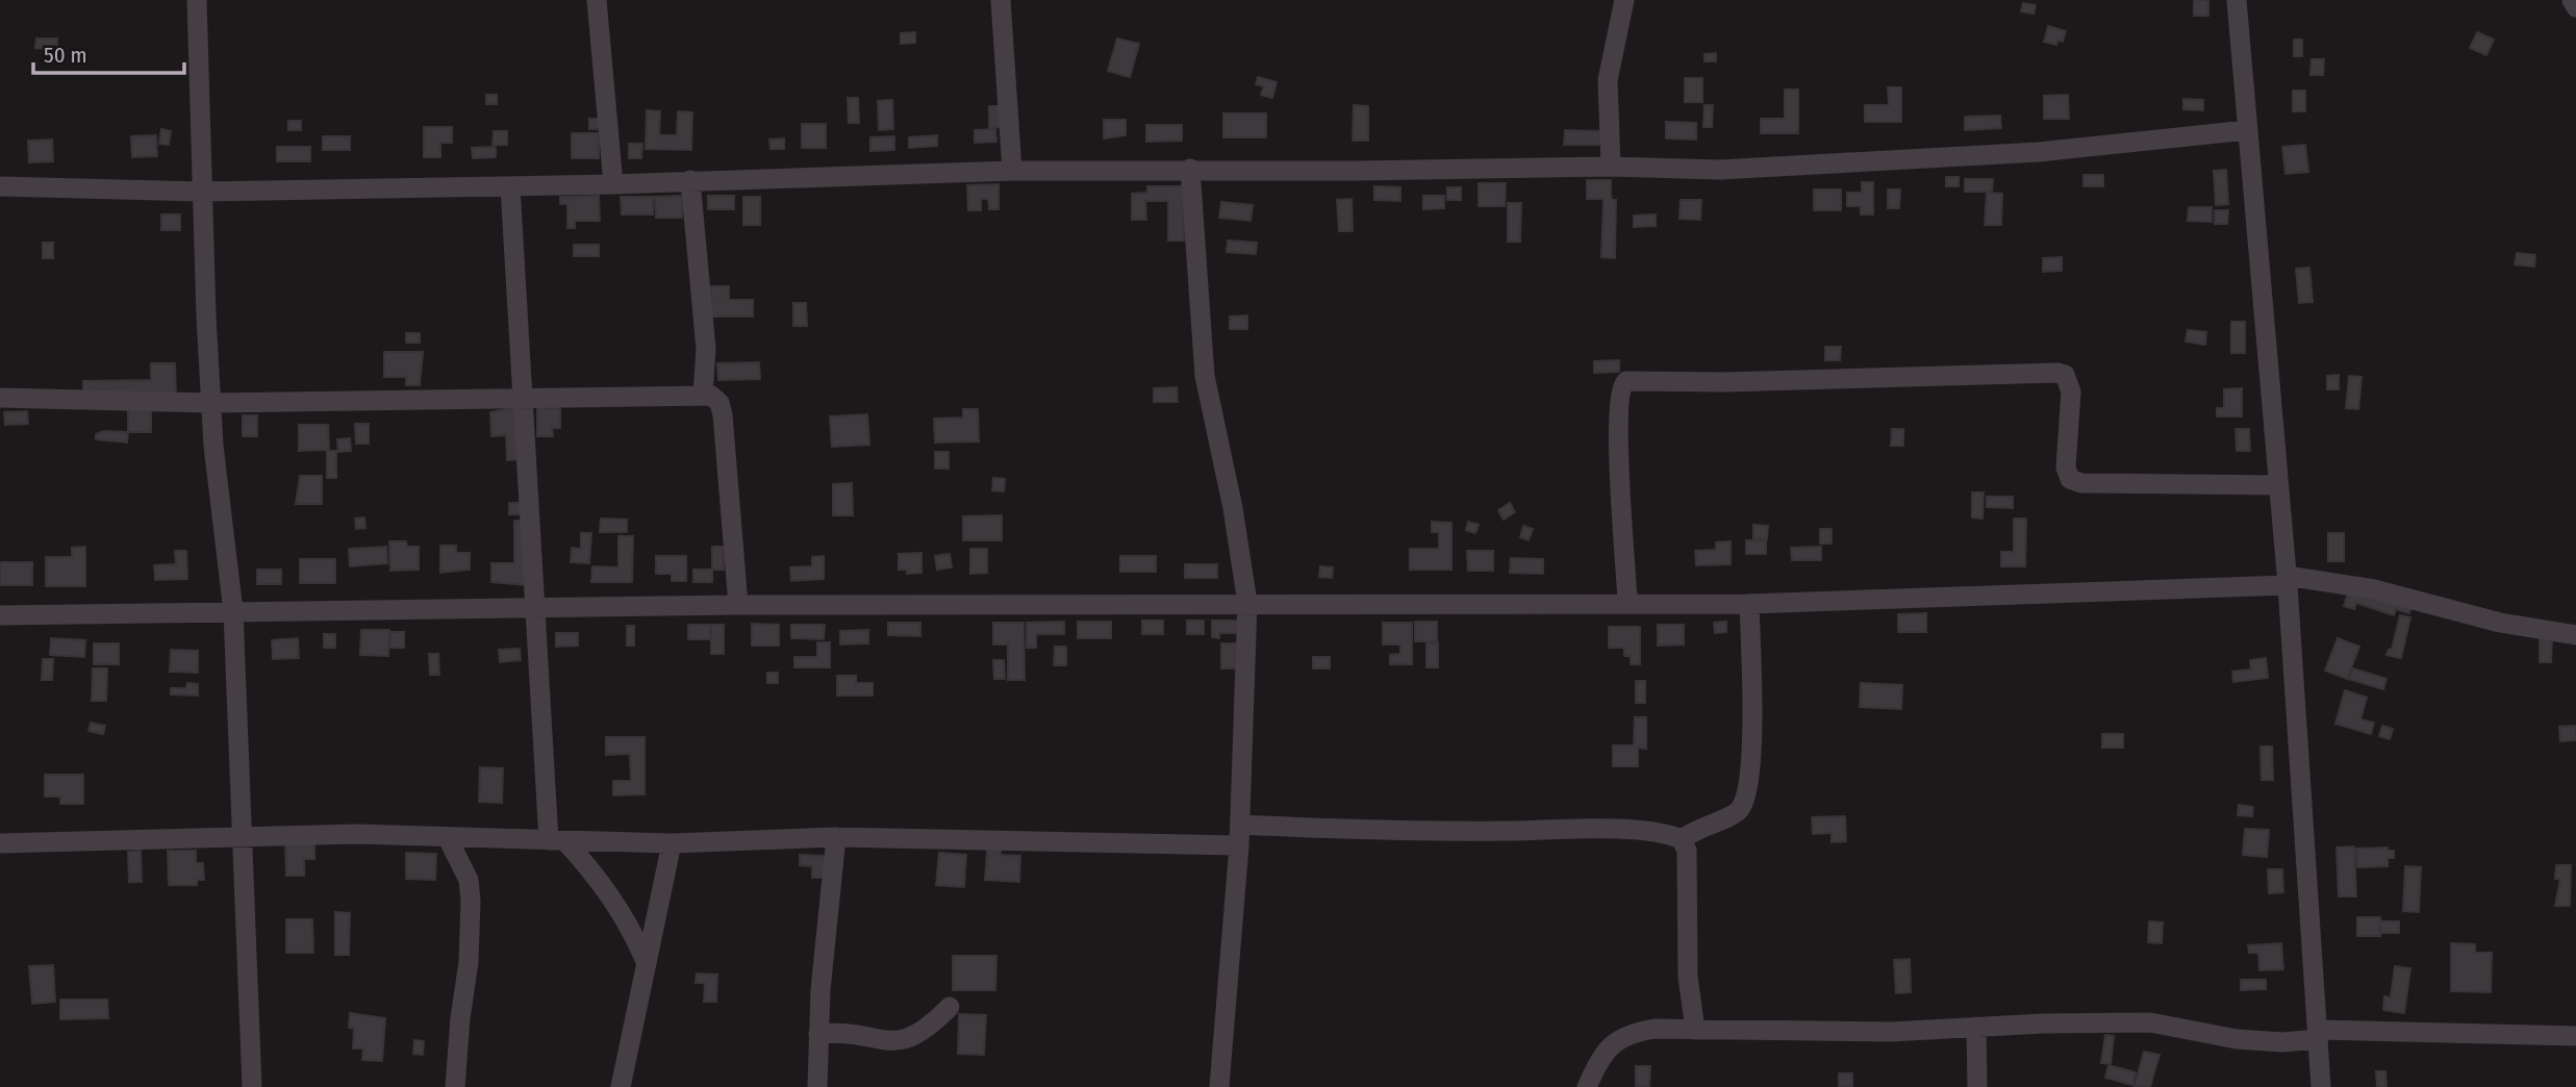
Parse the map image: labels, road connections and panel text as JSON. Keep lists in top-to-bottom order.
{
  "scale_bar": "50 m"
}
